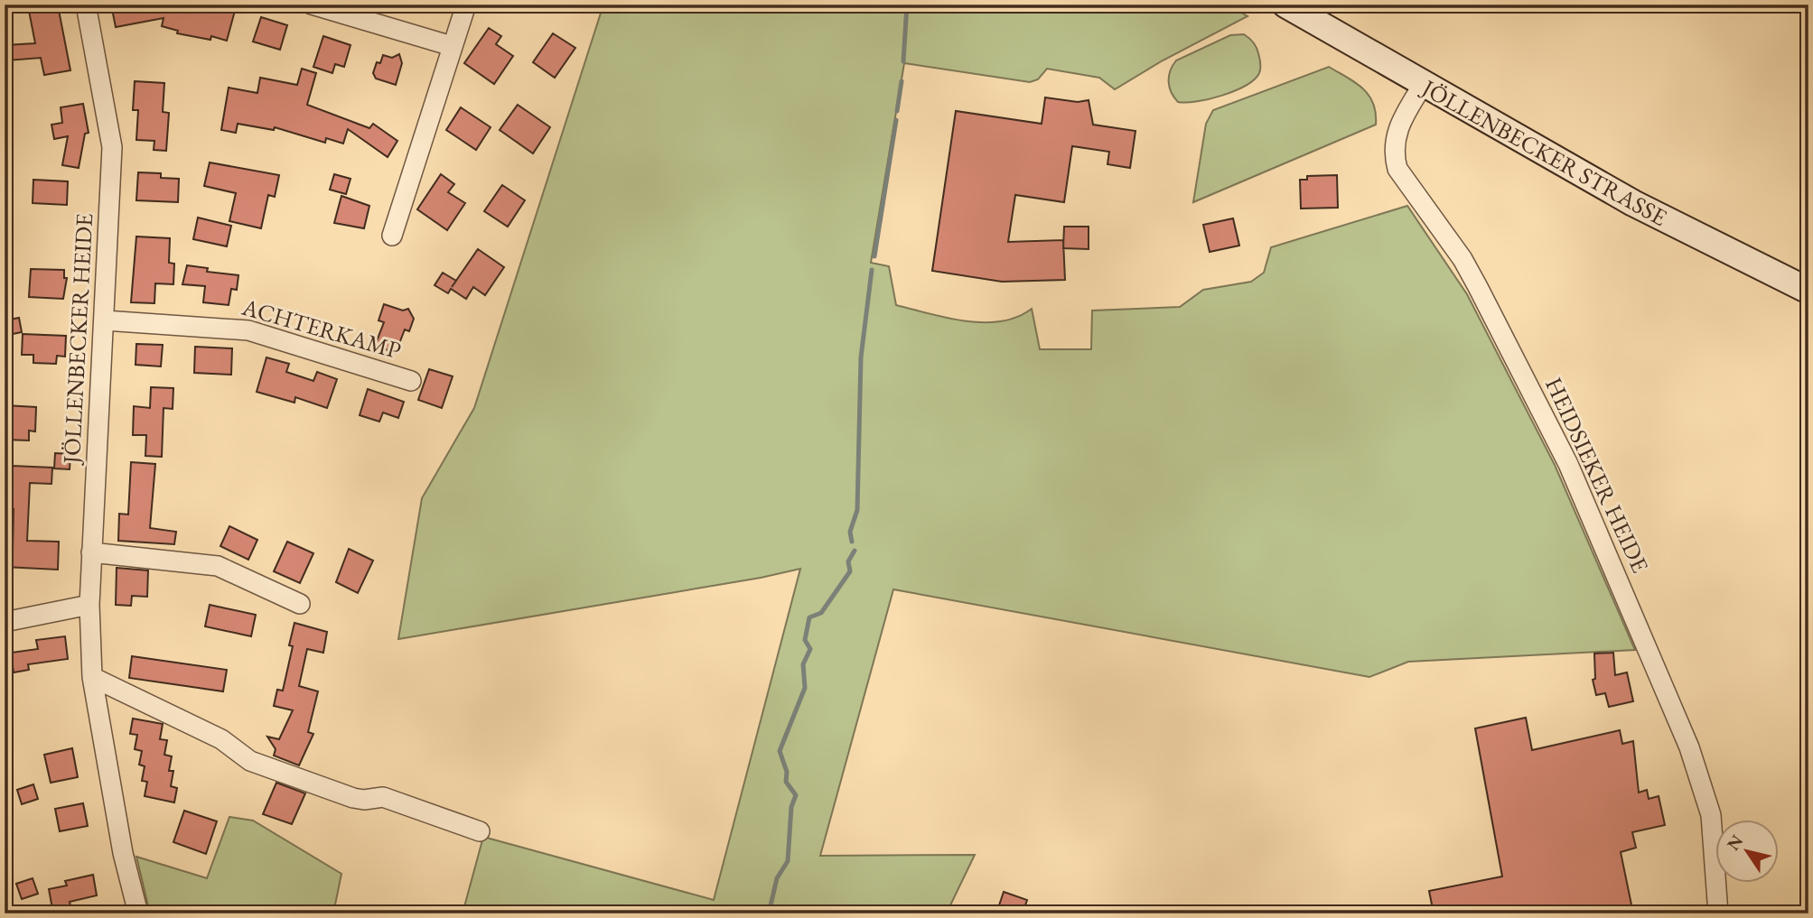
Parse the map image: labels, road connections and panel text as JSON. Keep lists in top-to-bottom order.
{
  "streets": {
    "main road": ["JÖLLENBECKER STRASSE"],
    "street": ["ACHTERKAMP", "JÖLLENBECKER HEIDE", "HEIDSIEKER HEIDE"]
  },
  "crossings": [
    ["JÖLLENBECKER STRASSE", "HEIDSIEKER HEIDE"],
    ["ACHTERKAMP", "JÖLLENBECKER HEIDE"]
  ],
  "north": "top left"
}
